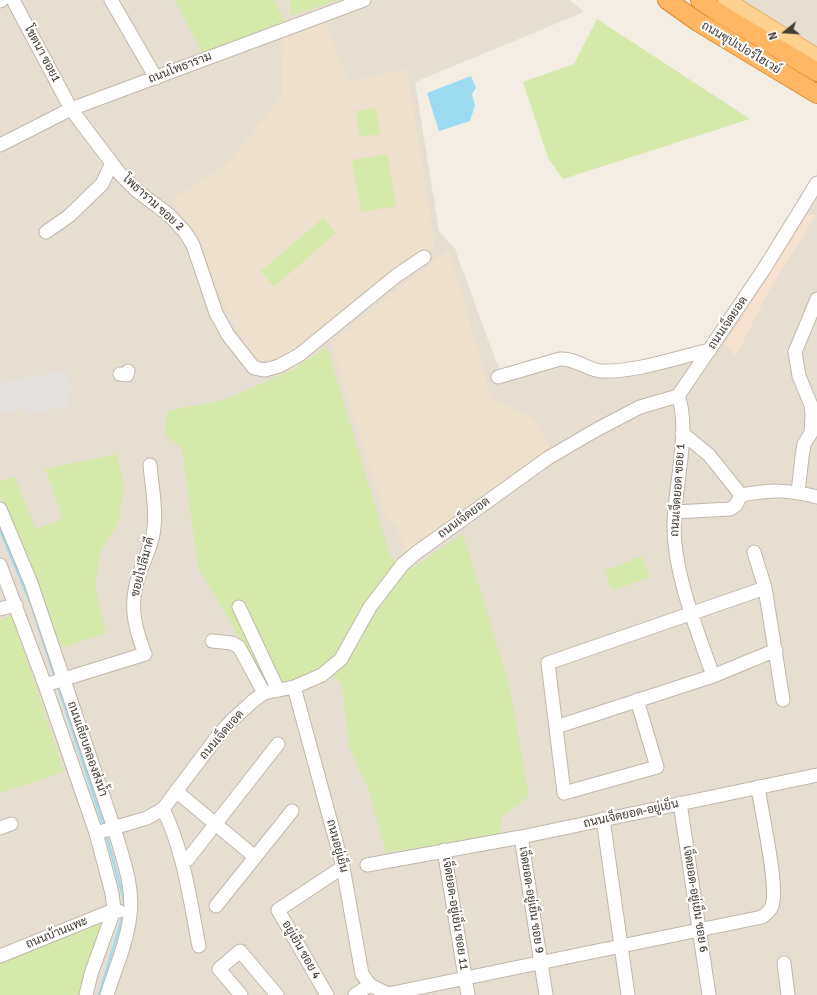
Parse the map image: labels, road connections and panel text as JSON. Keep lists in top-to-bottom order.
{
  "streets": {
    "highway": ["ถนนซุปเปอร์ไฮเวย์"],
    "street": [
      "โชตนา ซอย1",
      "ถนนโพธาราม",
      "โพธาราม ซอย 2",
      "ถนนเจ็ดยอด",
      "ถนนเจ็ดยอด ซอย 1",
      "ซอยไปลีมาคี",
      "ถนนเลียบคลองส่งน้ำ",
      "ถนนเจ็ดยอด-อยู่เย็น",
      "ถนนอยู่เย็น",
      "เจ็ดยอด-อยู่เย็น ซอย 6",
      "เจ็ดยอด-อยู่เย็น ซอย 9",
      "เจ็ดยอด-อยู่เย็น ซอย 11",
      "ถนนบ้านแพะ",
      "อยู่เย็น ซอย 4"
    ]
  },
  "crossings": [
    ["โชตนา ซอย1", "ถนนโพธาราม"],
    ["โชตนา ซอย1", "โพธาราม ซอย 2"],
    ["ถนนโพธาราม", "โพธาราม ซอย 2"],
    ["ถนนเจ็ดยอด", "ถนนเจ็ดยอด ซอย 1"],
    ["ถนนเจ็ดยอด", "ถนนเลียบคลองส่งน้ำ"],
    ["ถนนเจ็ดยอด", "ถนนอยู่เย็น"],
    ["ซอยไปลีมาคี", "ถนนเลียบคลองส่งน้ำ"],
    ["ถนนเลียบคลองส่งน้ำ", "ถนนบ้านแพะ"],
    ["ถนนเจ็ดยอด-อยู่เย็น", "เจ็ดยอด-อยู่เย็น ซอย 6"],
    ["ถนนเจ็ดยอด-อยู่เย็น", "เจ็ดยอด-อยู่เย็น ซอย 9"],
    ["ถนนเจ็ดยอด-อยู่เย็น", "เจ็ดยอด-อยู่เย็น ซอย 11"],
    ["ถนนอยู่เย็น", "อยู่เย็น ซอย 4"]
  ],
  "north": "left"
}
